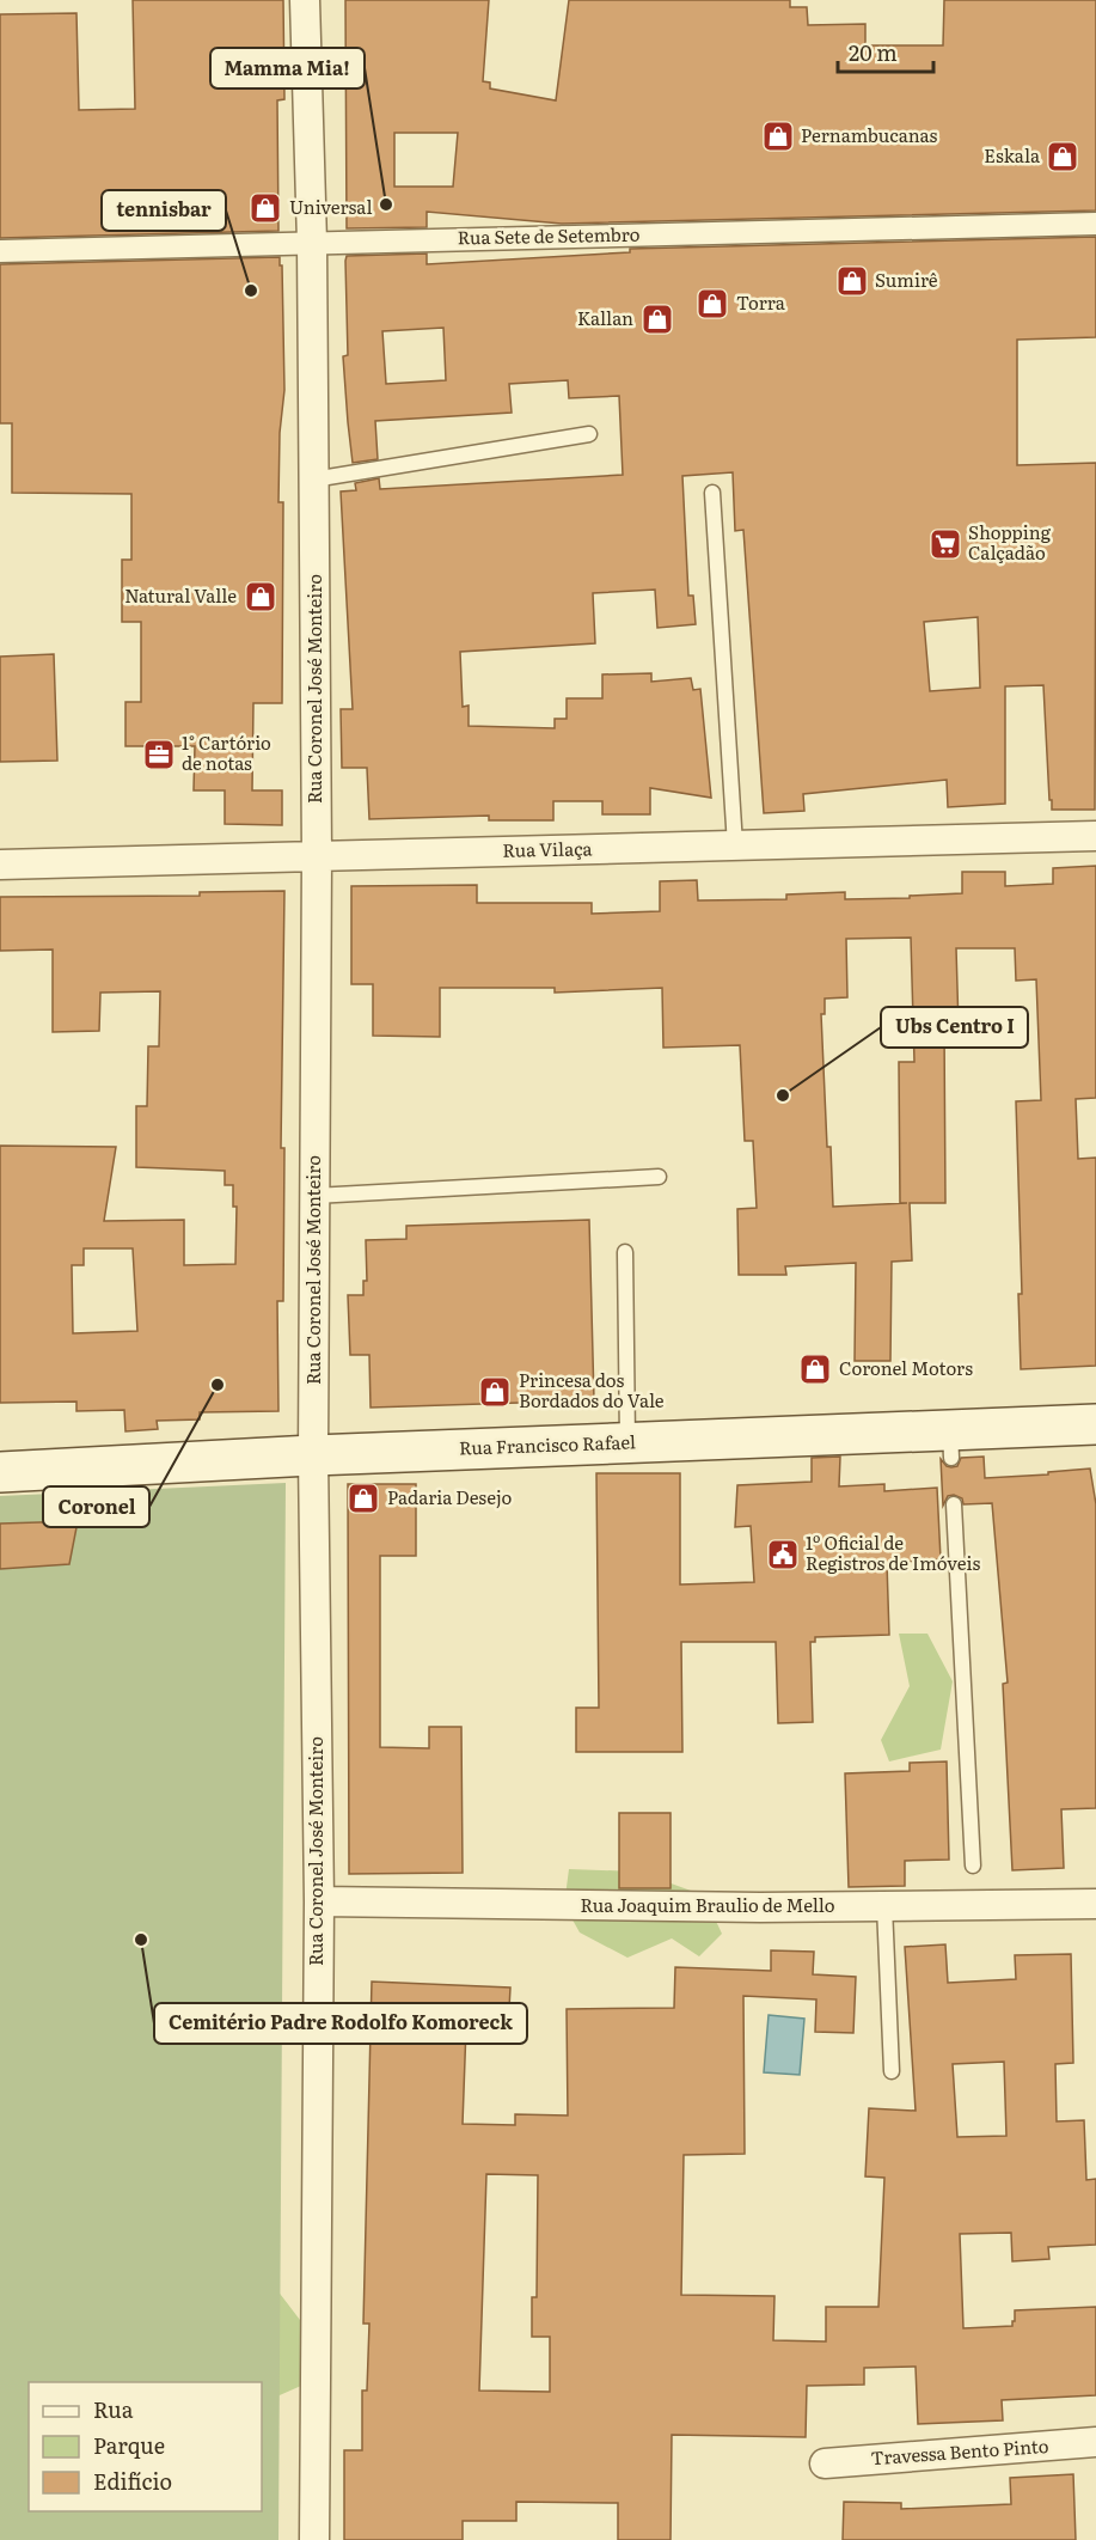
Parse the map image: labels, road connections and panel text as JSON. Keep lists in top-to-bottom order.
{
  "streets": {
    "main road": ["Rua Francisco Rafael"],
    "street": [
      "Rua Sete de Setembro",
      "Rua Coronel José Monteiro",
      "Rua Vilaça",
      "Rua Joaquim Braulio de Mello",
      "Travessa Bento Pinto"
    ]
  },
  "crossings": [
    ["Rua Sete de Setembro", "Rua Coronel José Monteiro"],
    ["Rua Coronel José Monteiro", "Rua Vilaça"],
    ["Rua Coronel José Monteiro", "Rua Francisco Rafael"],
    ["Rua Coronel José Monteiro", "Rua Joaquim Braulio de Mello"]
  ],
  "places": {
    "shop": [
      "Pernambucanas",
      "Eskala",
      "Universal",
      "Sumirê",
      "Torra",
      "Kallan",
      "Natural Valle",
      "Coronel Motors",
      "Princesa dos Bordados do Vale",
      "Padaria Desejo"
    ],
    "other": [
      "Mamma Mia!",
      "tennisbar",
      "Ubs Centro I",
      "Coronel",
      "Cemitério Padre Rodolfo Komoreck"
    ],
    "supermarket": ["Shopping Calçadão"],
    "office": ["1° Cartório de notas"],
    "public building": ["1º Oficial de Registros de Imóveis"]
  },
  "legend": ["Rua", "Parque", "Edifício"],
  "scale_bar": "20 m"
}
